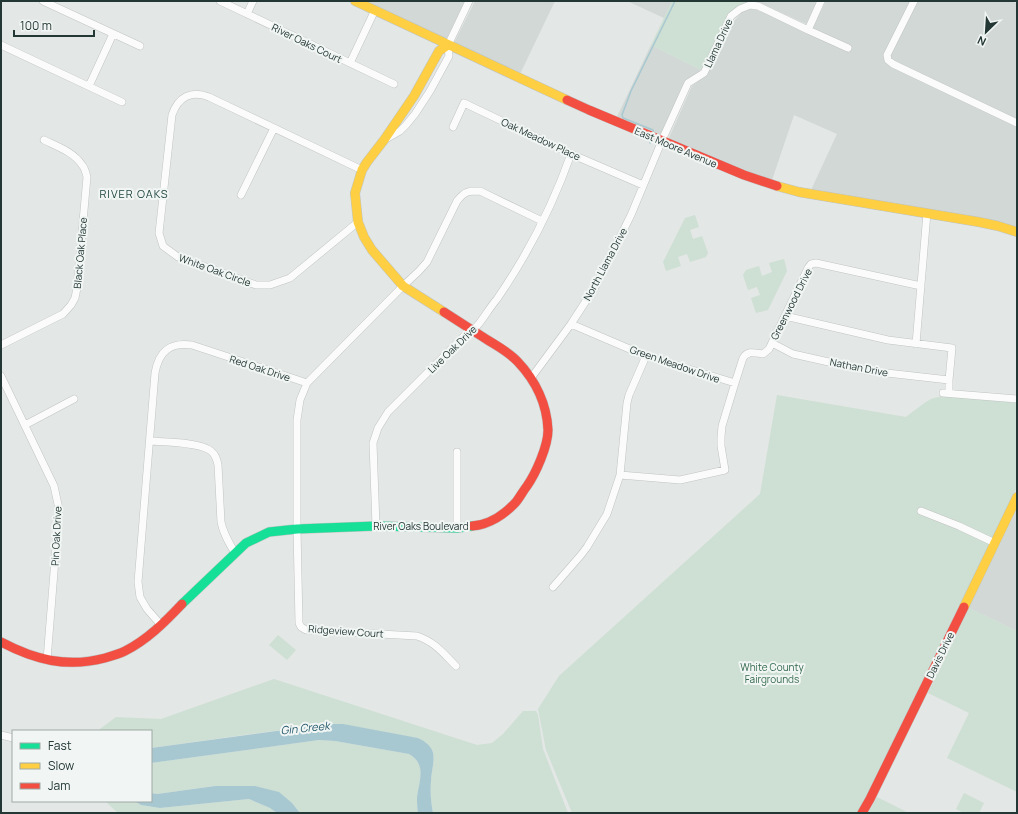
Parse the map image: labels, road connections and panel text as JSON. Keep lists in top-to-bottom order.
{
  "streets": {
    "street": [
      "River Oaks Court",
      "Llama Drive",
      "Oak Meadow Place",
      "East Moore Avenue",
      "Black Oak Place",
      "North Llama Drive",
      "White Oak Circle",
      "Greenwood Drive",
      "Live Oak Drive",
      "Green Meadow Drive",
      "Nathan Drive",
      "Red Oak Drive",
      "River Oaks Boulevard",
      "Pin Oak Drive",
      "Ridgeview Court",
      "Davis Drive"
    ]
  },
  "crossings": [
    ["Llama Drive", "East Moore Avenue"],
    ["Llama Drive", "North Llama Drive"],
    ["Oak Meadow Place", "North Llama Drive"],
    ["Oak Meadow Place", "Live Oak Drive"],
    ["East Moore Avenue", "North Llama Drive"],
    ["East Moore Avenue", "River Oaks Boulevard"],
    ["North Llama Drive", "Green Meadow Drive"],
    ["North Llama Drive", "River Oaks Boulevard"],
    ["White Oak Circle", "River Oaks Boulevard"],
    ["Greenwood Drive", "Green Meadow Drive"],
    ["Greenwood Drive", "Nathan Drive"],
    ["Live Oak Drive", "River Oaks Boulevard"],
    ["Red Oak Drive", "River Oaks Boulevard"],
    ["River Oaks Boulevard", "Pin Oak Drive"],
    ["River Oaks Boulevard", "Ridgeview Court"]
  ],
  "districts": ["RIVER OAKS"],
  "water": ["Gin Creek"],
  "parks": ["White County Fairgrounds"],
  "legend": ["Fast", "Slow", "Jam"],
  "scale_bar": "100 m",
  "north": "bottom left"
}
